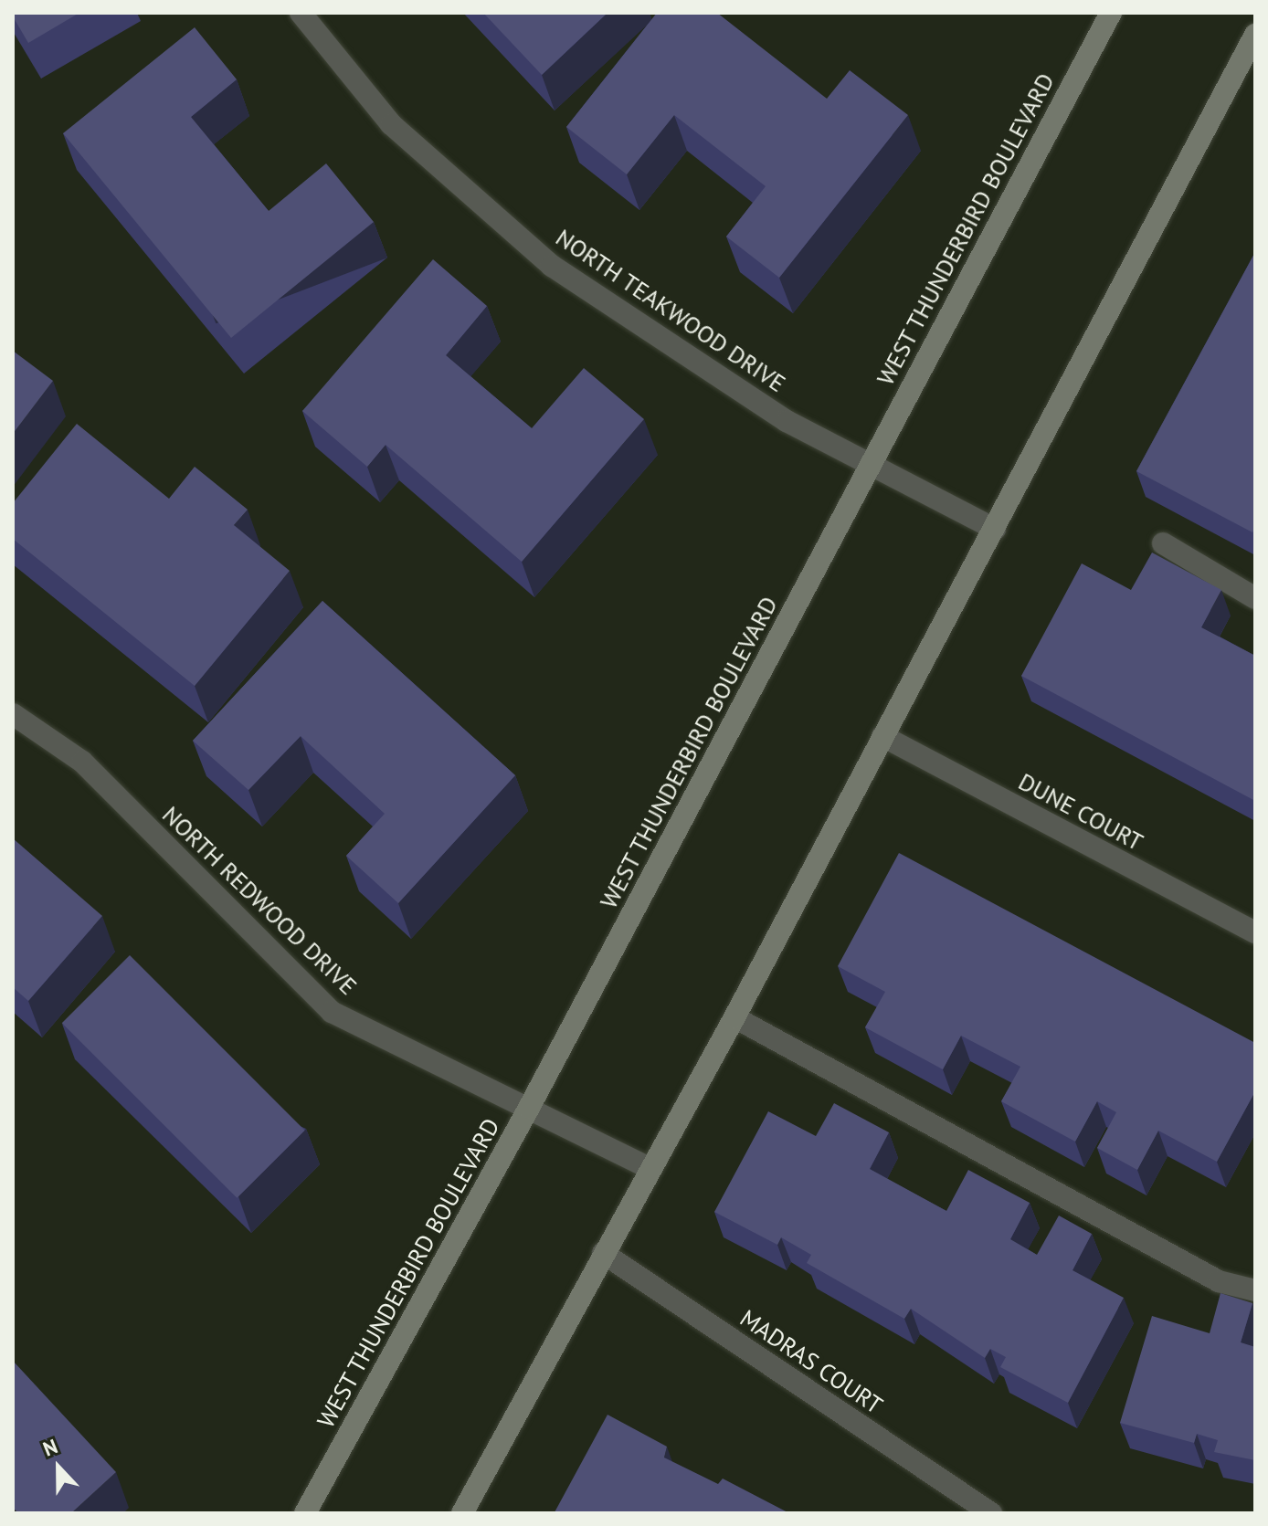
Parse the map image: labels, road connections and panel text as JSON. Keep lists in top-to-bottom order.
{
  "streets": {
    "street": [
      "WEST THUNDERBIRD BOULEVARD",
      "NORTH TEAKWOOD DRIVE",
      "DUNE COURT",
      "NORTH REDWOOD DRIVE",
      "MADRAS COURT"
    ]
  },
  "crossings": [
    ["WEST THUNDERBIRD BOULEVARD", "NORTH TEAKWOOD DRIVE"],
    ["WEST THUNDERBIRD BOULEVARD", "NORTH REDWOOD DRIVE"]
  ],
  "north": "top"
}
